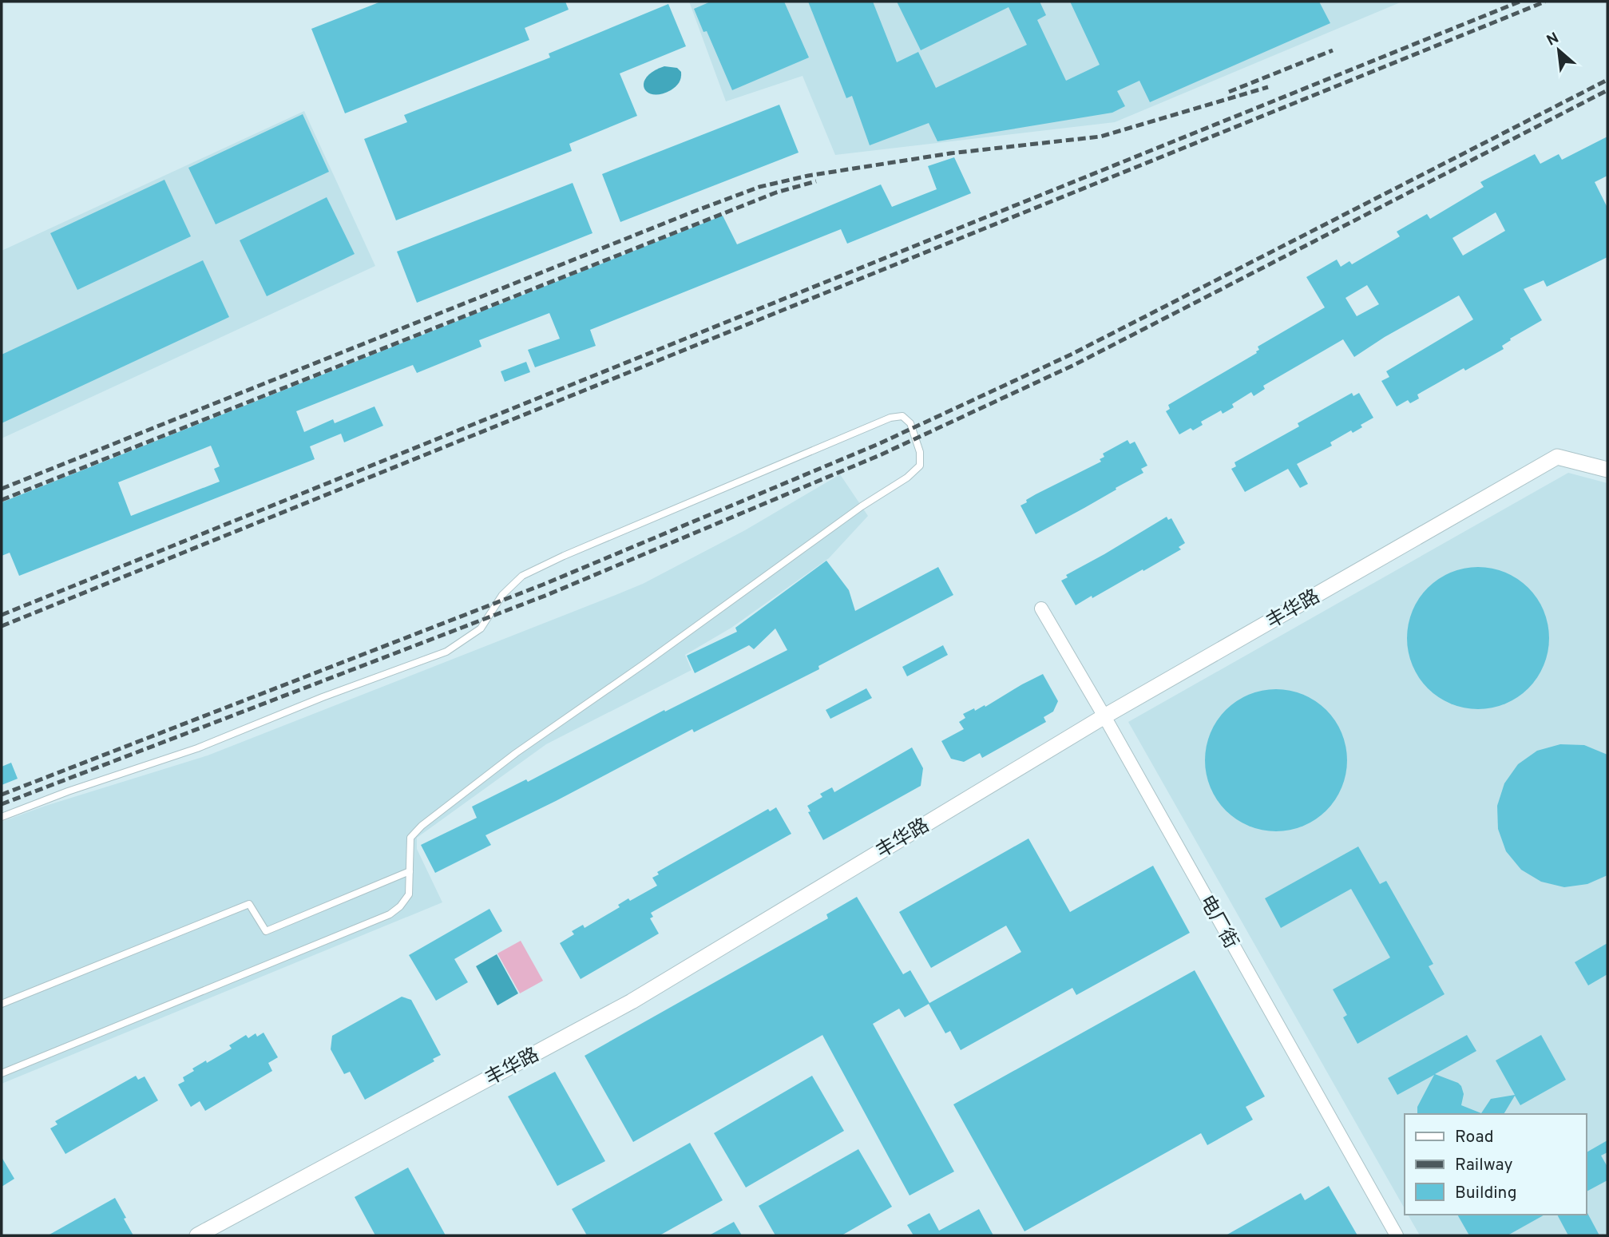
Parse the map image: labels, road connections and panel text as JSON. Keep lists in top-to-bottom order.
{
  "streets": {
    "street": ["丰华路", "电厂街"]
  },
  "crossings": [
    ["丰华路", "电厂街"]
  ],
  "legend": ["Road", "Railway", "Building"],
  "north": "top left"
}
